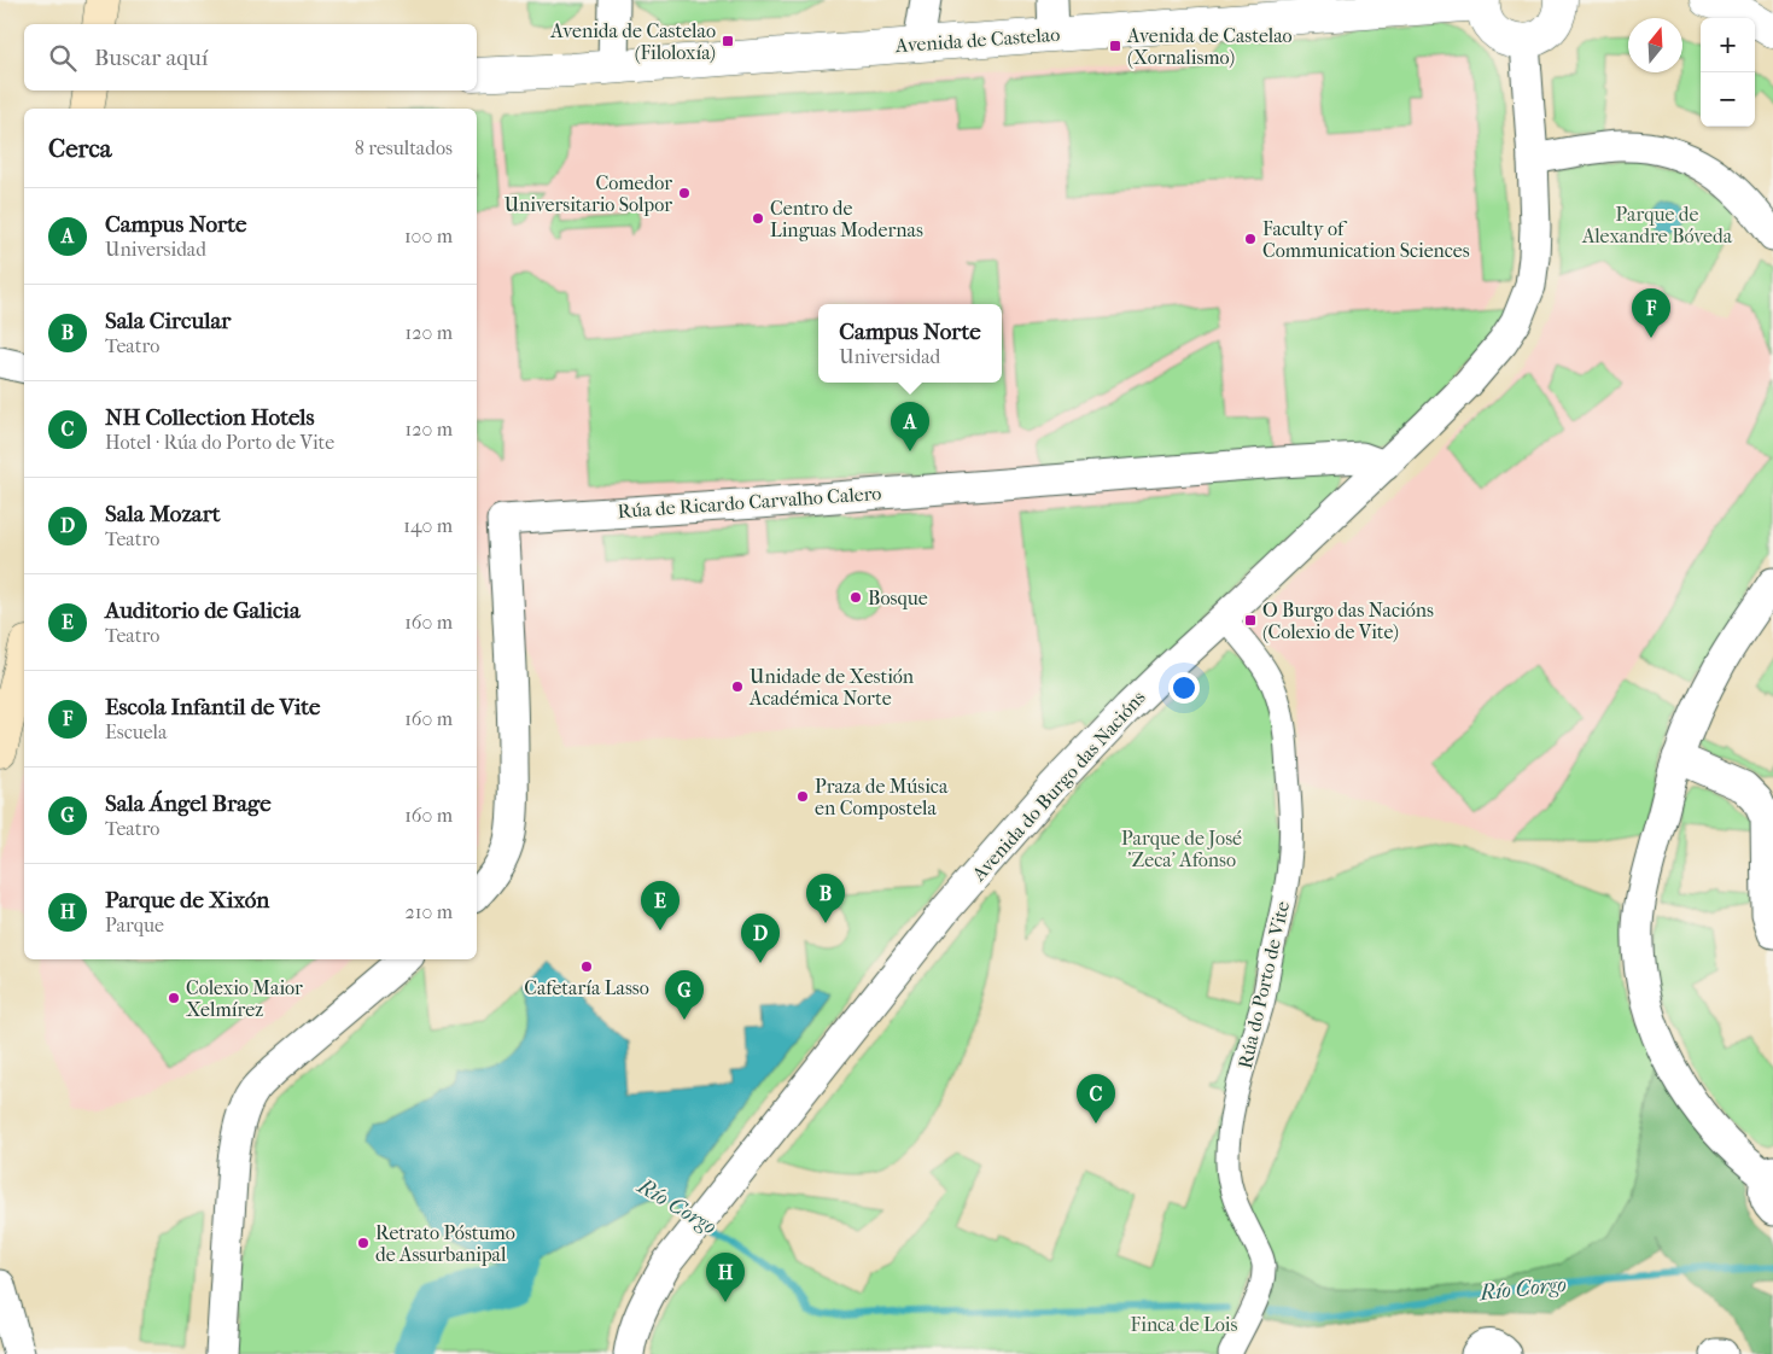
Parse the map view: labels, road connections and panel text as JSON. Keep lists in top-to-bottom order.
{
  "streets": {
    "street": [
      "Avenida de Castelao",
      "Rúa de Ricardo Carvalho Calero",
      "Avenida do Burgo das Nacións",
      "Rúa do Porto de Vite"
    ]
  },
  "crossings": [
    ["Rúa de Ricardo Carvalho Calero", "Avenida do Burgo das Nacións"],
    ["Avenida do Burgo das Nacións", "Rúa do Porto de Vite"]
  ],
  "water": ["Río Corgo"],
  "parks": ["Parque de Alexandre Bóveda", "Parque de José 'Zeca' Afonso", "Finca de Lois"],
  "places": {
    "transit": ["Avenida de Castelao (Filoloxía)", "Avenida de Castelao (Xornalismo)", "O Burgo das Nacións (Colexio de Vite)"],
    "other": [
      "Comedor Universitario Solpor",
      "Centro de Linguas Modernas",
      "Faculty of Communication Sciences",
      "Bosque",
      "Unidade de Xestión Académica Norte",
      "Praza de Música en Compostela",
      "Cafetaría Lasso",
      "Colexio Maior Xelmírez",
      "Retrato Póstumo de Assurbanipal"
    ]
  },
  "north": "top",
  "page": {
    "map_buttons": ["+", "−"],
    "search": "Buscar aquí",
    "heading": ["Cerca", "8 resultados"],
    "list": [
      {
        "mark": "A",
        "name": "Campus Norte",
        "note": "Universidad",
        "value": "100 m"
      },
      {
        "mark": "B",
        "name": "Sala Circular",
        "note": "Teatro",
        "value": "120 m"
      },
      {
        "mark": "C",
        "name": "NH Collection Hotels",
        "note": "Hotel · Rúa do Porto de Vite",
        "value": "120 m"
      },
      {
        "mark": "D",
        "name": "Sala Mozart",
        "note": "Teatro",
        "value": "140 m"
      },
      {
        "mark": "E",
        "name": "Auditorio de Galicia",
        "note": "Teatro",
        "value": "160 m"
      },
      {
        "mark": "F",
        "name": "Escola Infantil de Vite",
        "note": "Escuela",
        "value": "160 m"
      },
      {
        "mark": "G",
        "name": "Sala Ángel Brage",
        "note": "Teatro",
        "value": "160 m"
      },
      {
        "mark": "H",
        "name": "Parque de Xixón",
        "note": "Parque",
        "value": "210 m"
      }
    ],
    "pins": [
      "F",
      "A",
      "B",
      "E",
      "D",
      "G",
      "C",
      "H"
    ],
    "popup": ["Campus Norte", "Universidad"]
  }
}
